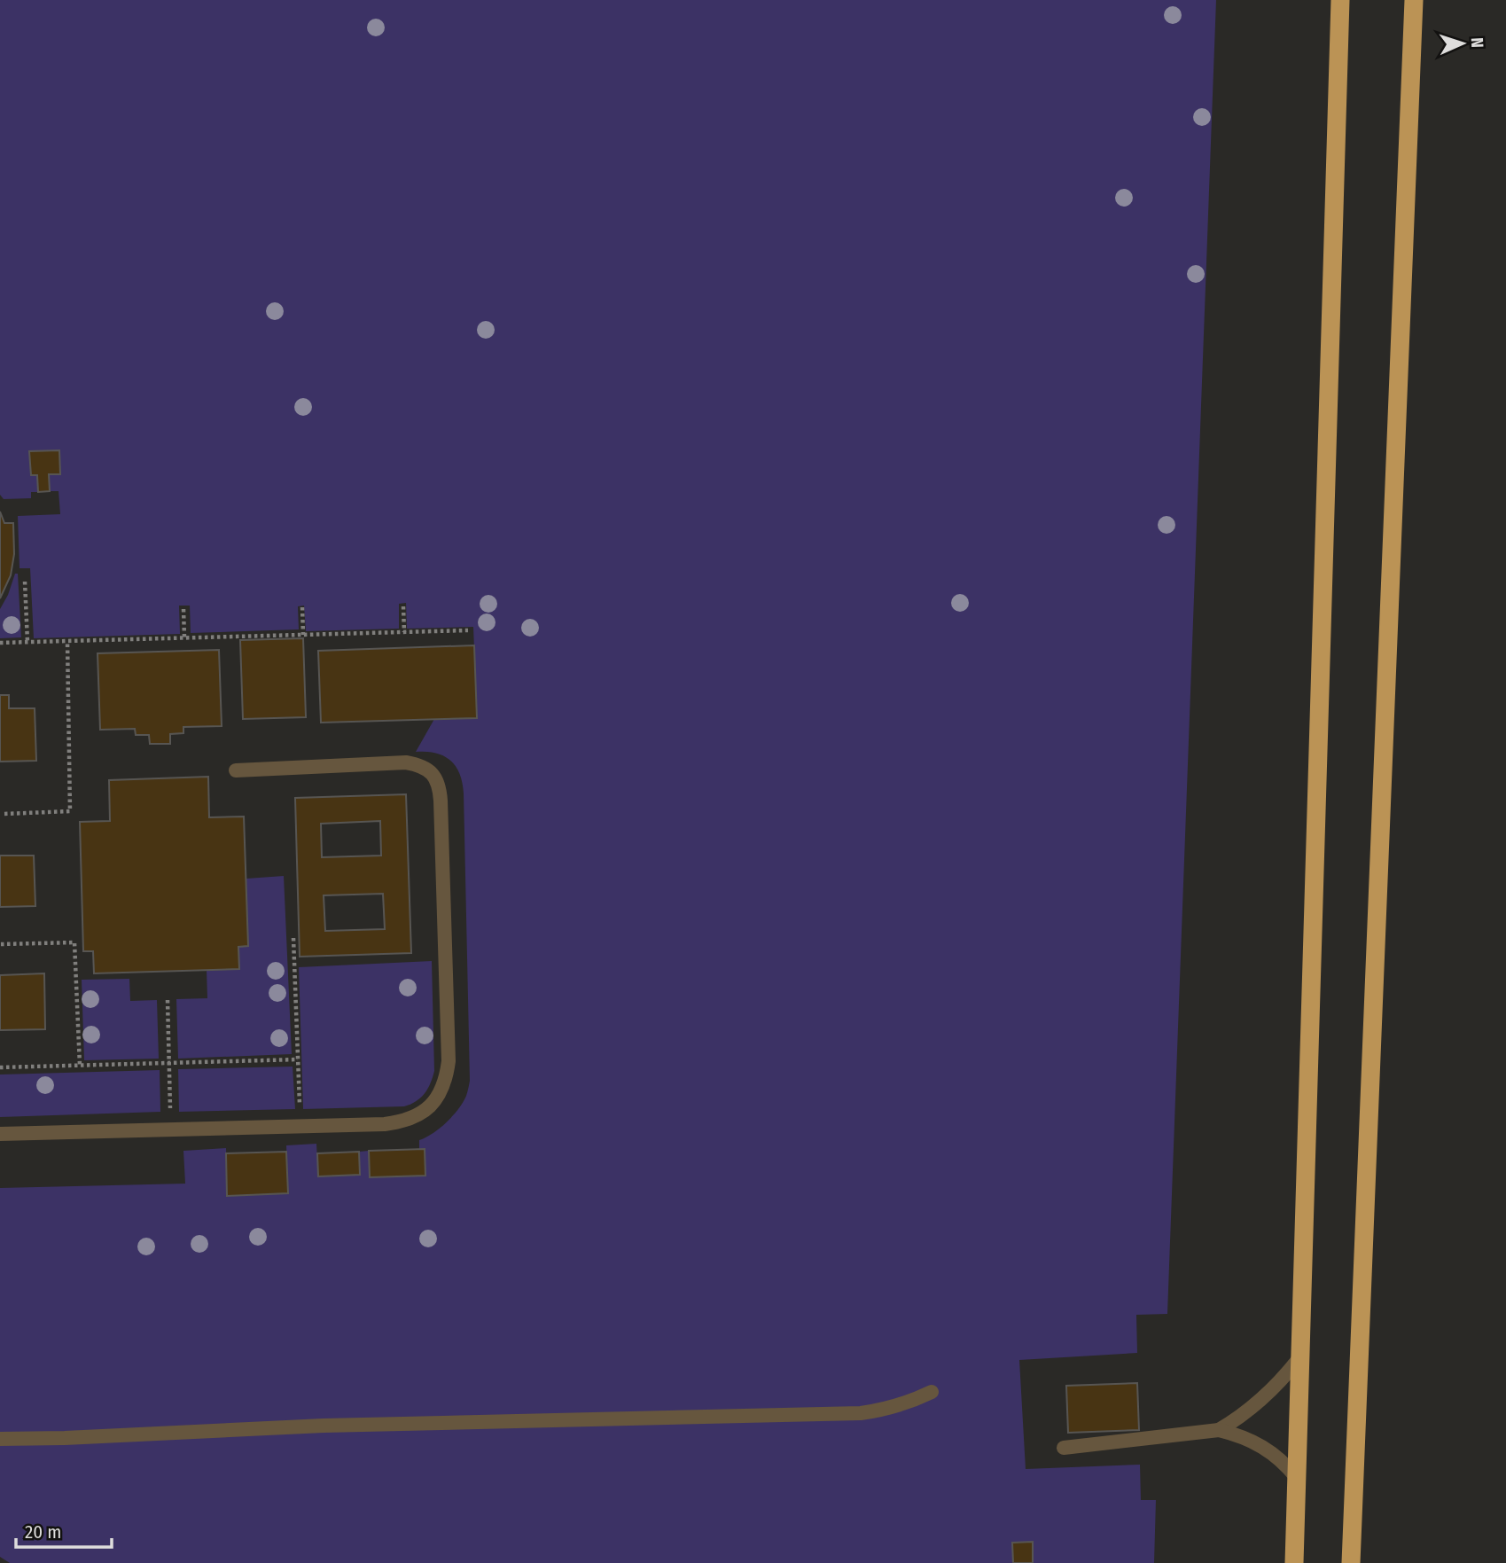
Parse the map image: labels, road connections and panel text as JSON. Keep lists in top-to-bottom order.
{
  "scale_bar": "20 m",
  "north": "right"
}
